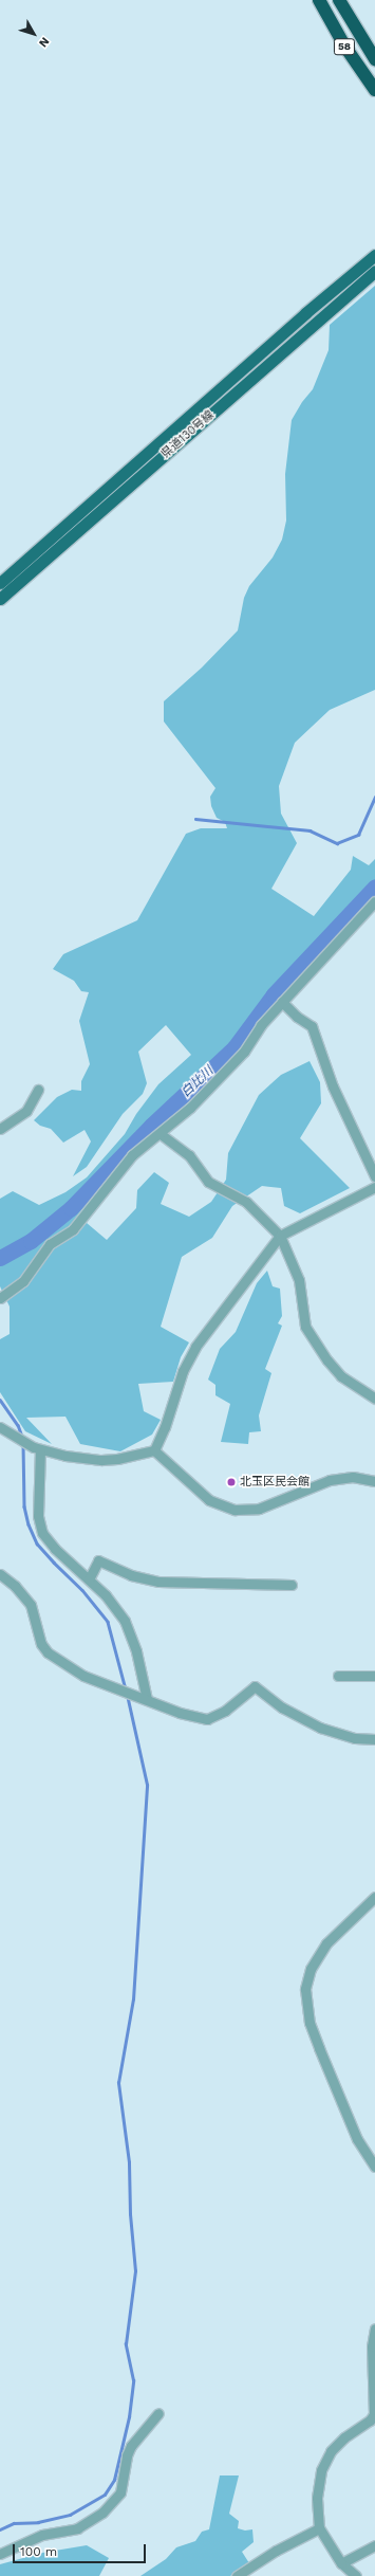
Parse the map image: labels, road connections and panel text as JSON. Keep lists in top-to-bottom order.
{
  "streets": {
    "highway": ["58"],
    "main road": ["県道130号線"]
  },
  "water": ["白比川"],
  "places": ["北玉区民会館"],
  "scale_bar": "100 m",
  "north": "bottom right"
}
